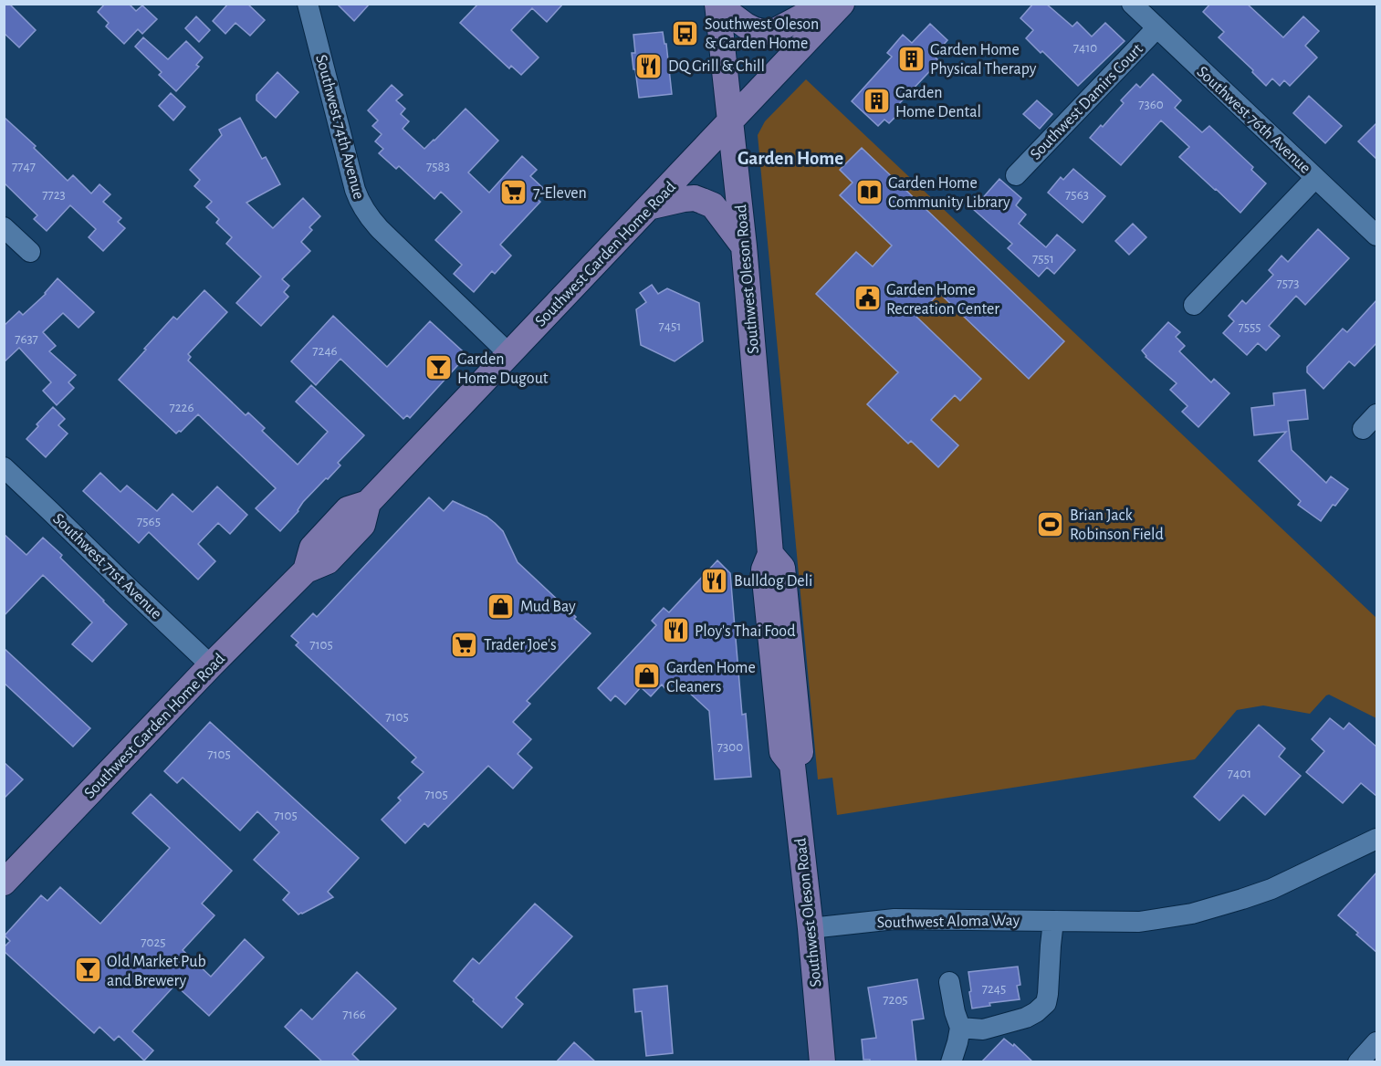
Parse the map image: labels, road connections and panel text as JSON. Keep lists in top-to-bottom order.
{
  "streets": {
    "main road": ["Southwest Garden Home Road", "Southwest Oleson Road"],
    "street": [
      "Southwest Damirs Court",
      "Southwest 76th Avenue",
      "Southwest 74th Avenue",
      "Southwest 71st Avenue",
      "Southwest Aloma Way"
    ]
  },
  "crossings": [
    ["Southwest Damirs Court", "Southwest 76th Avenue"],
    ["Southwest 74th Avenue", "Southwest Garden Home Road"],
    ["Southwest Garden Home Road", "Southwest Oleson Road"],
    ["Southwest Garden Home Road", "Southwest 71st Avenue"],
    ["Southwest Oleson Road", "Southwest Aloma Way"]
  ],
  "districts": ["Garden Home"],
  "places": {
    "bus stop": ["Southwest Oleson & Garden Home"],
    "building": ["Garden Home Physical Therapy", "Garden Home Dental"],
    "restaurant": ["DQ Grill & Chill", "Bulldog Deli", "Ploy's Thai Food"],
    "library": ["Garden Home Community Library"],
    "supermarket": ["7-Eleven", "Trader Joe's"],
    "public building": ["Garden Home Recreation Center"],
    "bar": ["Garden Home Dugout", "Old Market Pub and Brewery"],
    "sports": ["Brian Jack Robinson Field"],
    "shop": ["Mud Bay", "Garden Home Cleaners"]
  },
  "house_numbers": [
    "7410",
    "7360",
    "7747",
    "7583",
    "7723",
    "7563",
    "7551",
    "7573",
    "7451",
    "7555",
    "7637",
    "7246",
    "7226",
    "7565",
    "7105",
    "7105",
    "7300",
    "7105",
    "7401",
    "7105",
    "7105",
    "7025",
    "7245",
    "7205",
    "7166"
  ]
}
